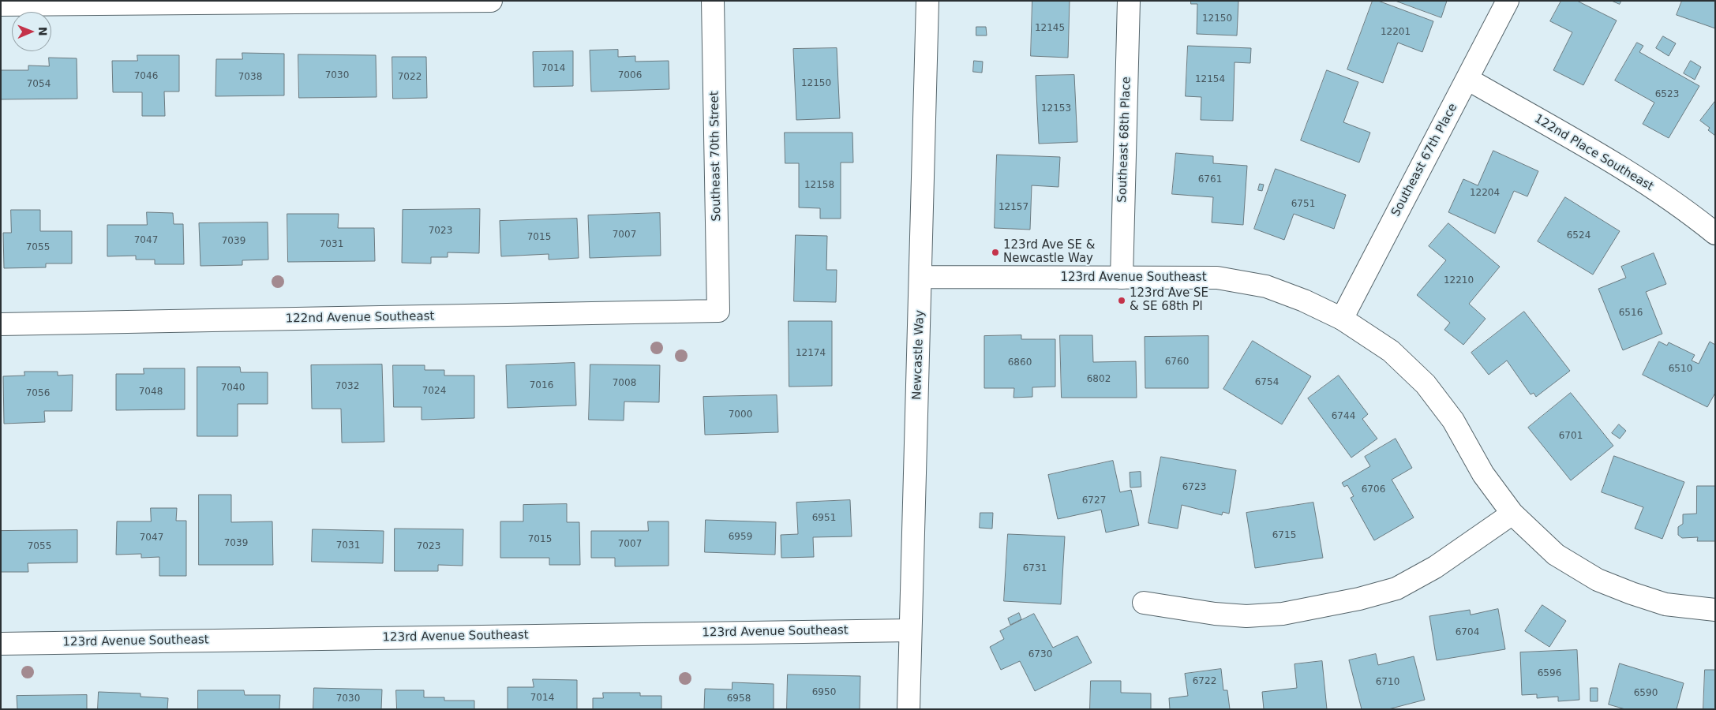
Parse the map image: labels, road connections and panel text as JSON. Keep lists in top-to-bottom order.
{
  "streets": {
    "street": [
      "Southeast 68th Place",
      "122nd Place Southeast",
      "Southeast 70th Street",
      "Southeast 67th Place",
      "123rd Avenue Southeast",
      "122nd Avenue Southeast",
      "Newcastle Way"
    ]
  },
  "crossings": [
    ["Southeast 68th Place", "123rd Avenue Southeast"],
    ["122nd Place Southeast", "Southeast 67th Place"],
    ["Southeast 70th Street", "122nd Avenue Southeast"],
    ["Southeast 67th Place", "123rd Avenue Southeast"],
    ["123rd Avenue Southeast", "Newcastle Way"]
  ],
  "places": ["123rd Ave SE & Newcastle Way", "123rd Ave SE & SE 68th Pl"],
  "house_numbers": [
    "12150",
    "12145",
    "12201",
    "7014",
    "7030",
    "7006",
    "7046",
    "7038",
    "7022",
    "12154",
    "12150",
    "7054",
    "6523",
    "12153",
    "6761",
    "12158",
    "12204",
    "6751",
    "12157",
    "7023",
    "7007",
    "6524",
    "7015",
    "7047",
    "7039",
    "7031",
    "7055",
    "12210",
    "6516",
    "12174",
    "6760",
    "6860",
    "6510",
    "6802",
    "6754",
    "7008",
    "7016",
    "7032",
    "7040",
    "7024",
    "7048",
    "7056",
    "7000",
    "6744",
    "6701",
    "6723",
    "6706",
    "6727",
    "6951",
    "6715",
    "6959",
    "7047",
    "7015",
    "7039",
    "7007",
    "7031",
    "7055",
    "7023",
    "6731",
    "6704",
    "6730",
    "6596",
    "6722",
    "6710",
    "6950",
    "6590",
    "7014",
    "7030",
    "6958"
  ],
  "north": "right"
}
